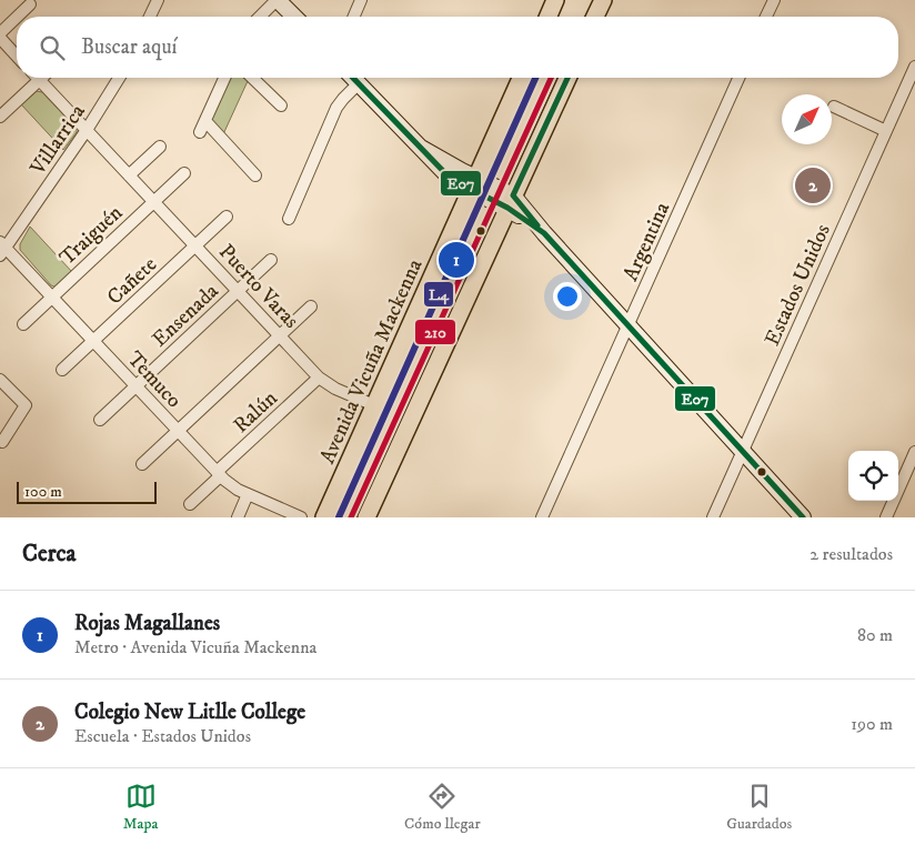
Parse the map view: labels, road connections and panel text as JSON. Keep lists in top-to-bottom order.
{
  "streets": {
    "main road": ["Avenida Vicuña Mackenna"],
    "street": [
      "Villarrica",
      "Traiguén",
      "Argentina",
      "Cañete",
      "Estados Unidos",
      "Puerto Varas",
      "Ensenada",
      "Temuco",
      "Ralún"
    ]
  },
  "crossings": [
    ["Villarrica", "Puerto Varas"],
    ["Villarrica", "Temuco"],
    ["Traiguén", "Puerto Varas"],
    ["Traiguén", "Temuco"],
    ["Cañete", "Puerto Varas"],
    ["Cañete", "Temuco"],
    ["Puerto Varas", "Ensenada"],
    ["Puerto Varas", "Avenida Vicuña Mackenna"],
    ["Puerto Varas", "Ralún"],
    ["Ensenada", "Temuco"],
    ["Temuco", "Ralún"]
  ],
  "lines": ["transit line L4", "transit line E07", "transit line 210"],
  "scale_bar": "100 m",
  "north": "top right",
  "page": {
    "search": "Buscar aquí",
    "pins": ["2", "1"],
    "scale": "100 m",
    "heading": ["Cerca", "2 resultados"],
    "list": [
      {
        "mark": "1",
        "name": "Rojas Magallanes",
        "note": "Metro · Avenida Vicuña Mackenna",
        "value": "80 m"
      },
      {
        "mark": "2",
        "name": "Colegio New Litlle College",
        "note": "Escuela · Estados Unidos",
        "value": "190 m"
      }
    ],
    "nav": ["Mapa", "Cómo llegar", "Guardados"]
  }
}
